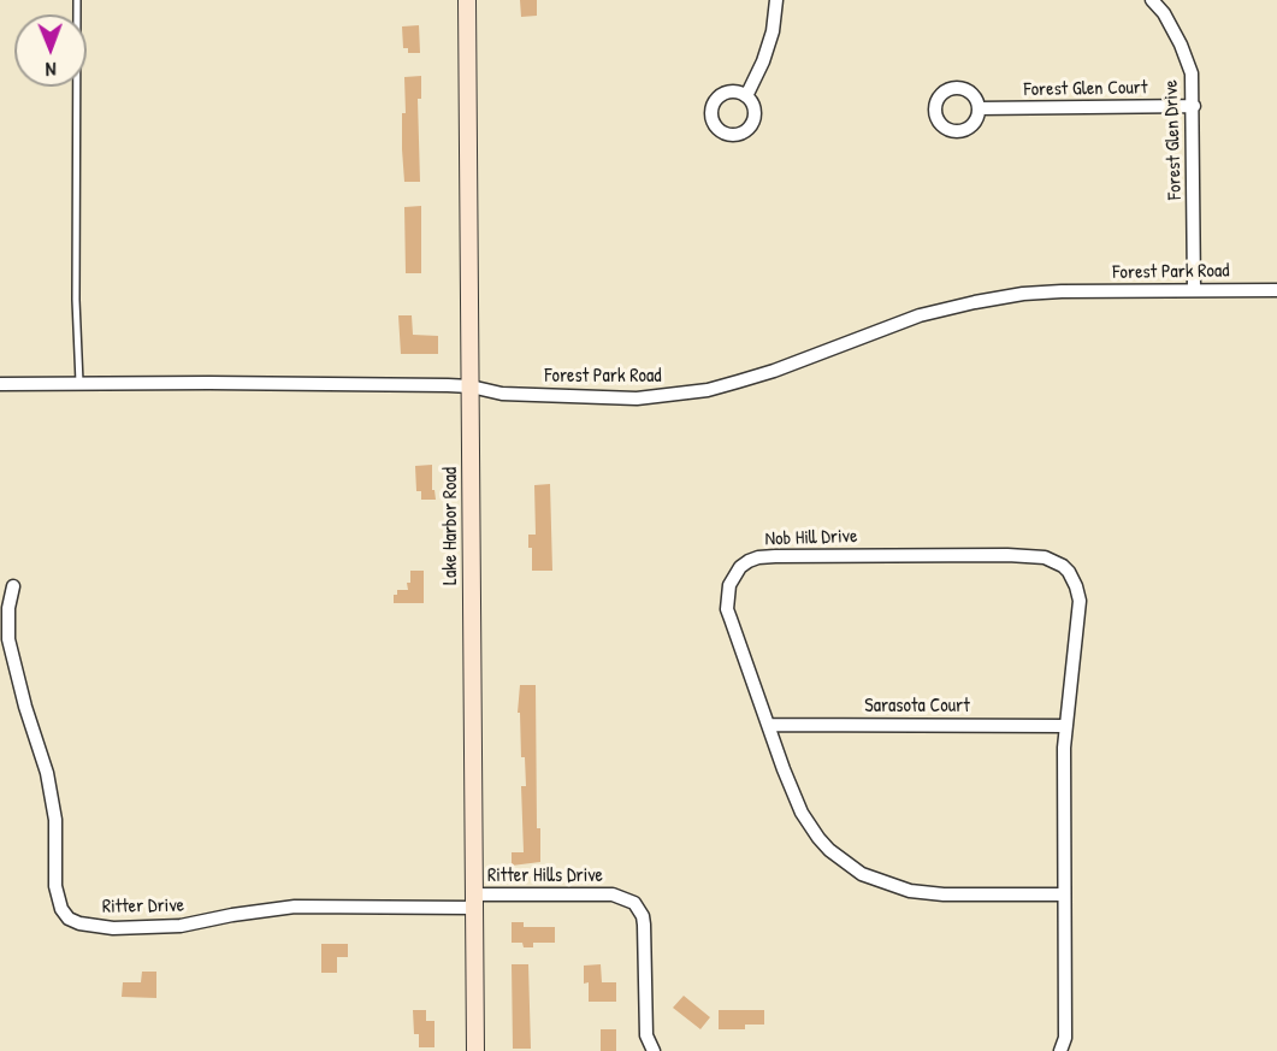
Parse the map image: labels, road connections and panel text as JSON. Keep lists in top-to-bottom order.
{
  "streets": {
    "street": [
      "Forest Glen Court",
      "Forest Glen Drive",
      "Forest Park Road",
      "Lake Harbor Road",
      "Nob Hill Drive",
      "Sarasota Court",
      "Ritter Hills Drive",
      "Ritter Drive"
    ]
  },
  "crossings": [
    ["Forest Glen Court", "Forest Glen Drive"],
    ["Forest Glen Drive", "Forest Park Road"],
    ["Forest Park Road", "Lake Harbor Road"],
    ["Lake Harbor Road", "Ritter Hills Drive"],
    ["Lake Harbor Road", "Ritter Drive"],
    ["Nob Hill Drive", "Sarasota Court"],
    ["Ritter Hills Drive", "Ritter Drive"]
  ],
  "north": "bottom"
}
